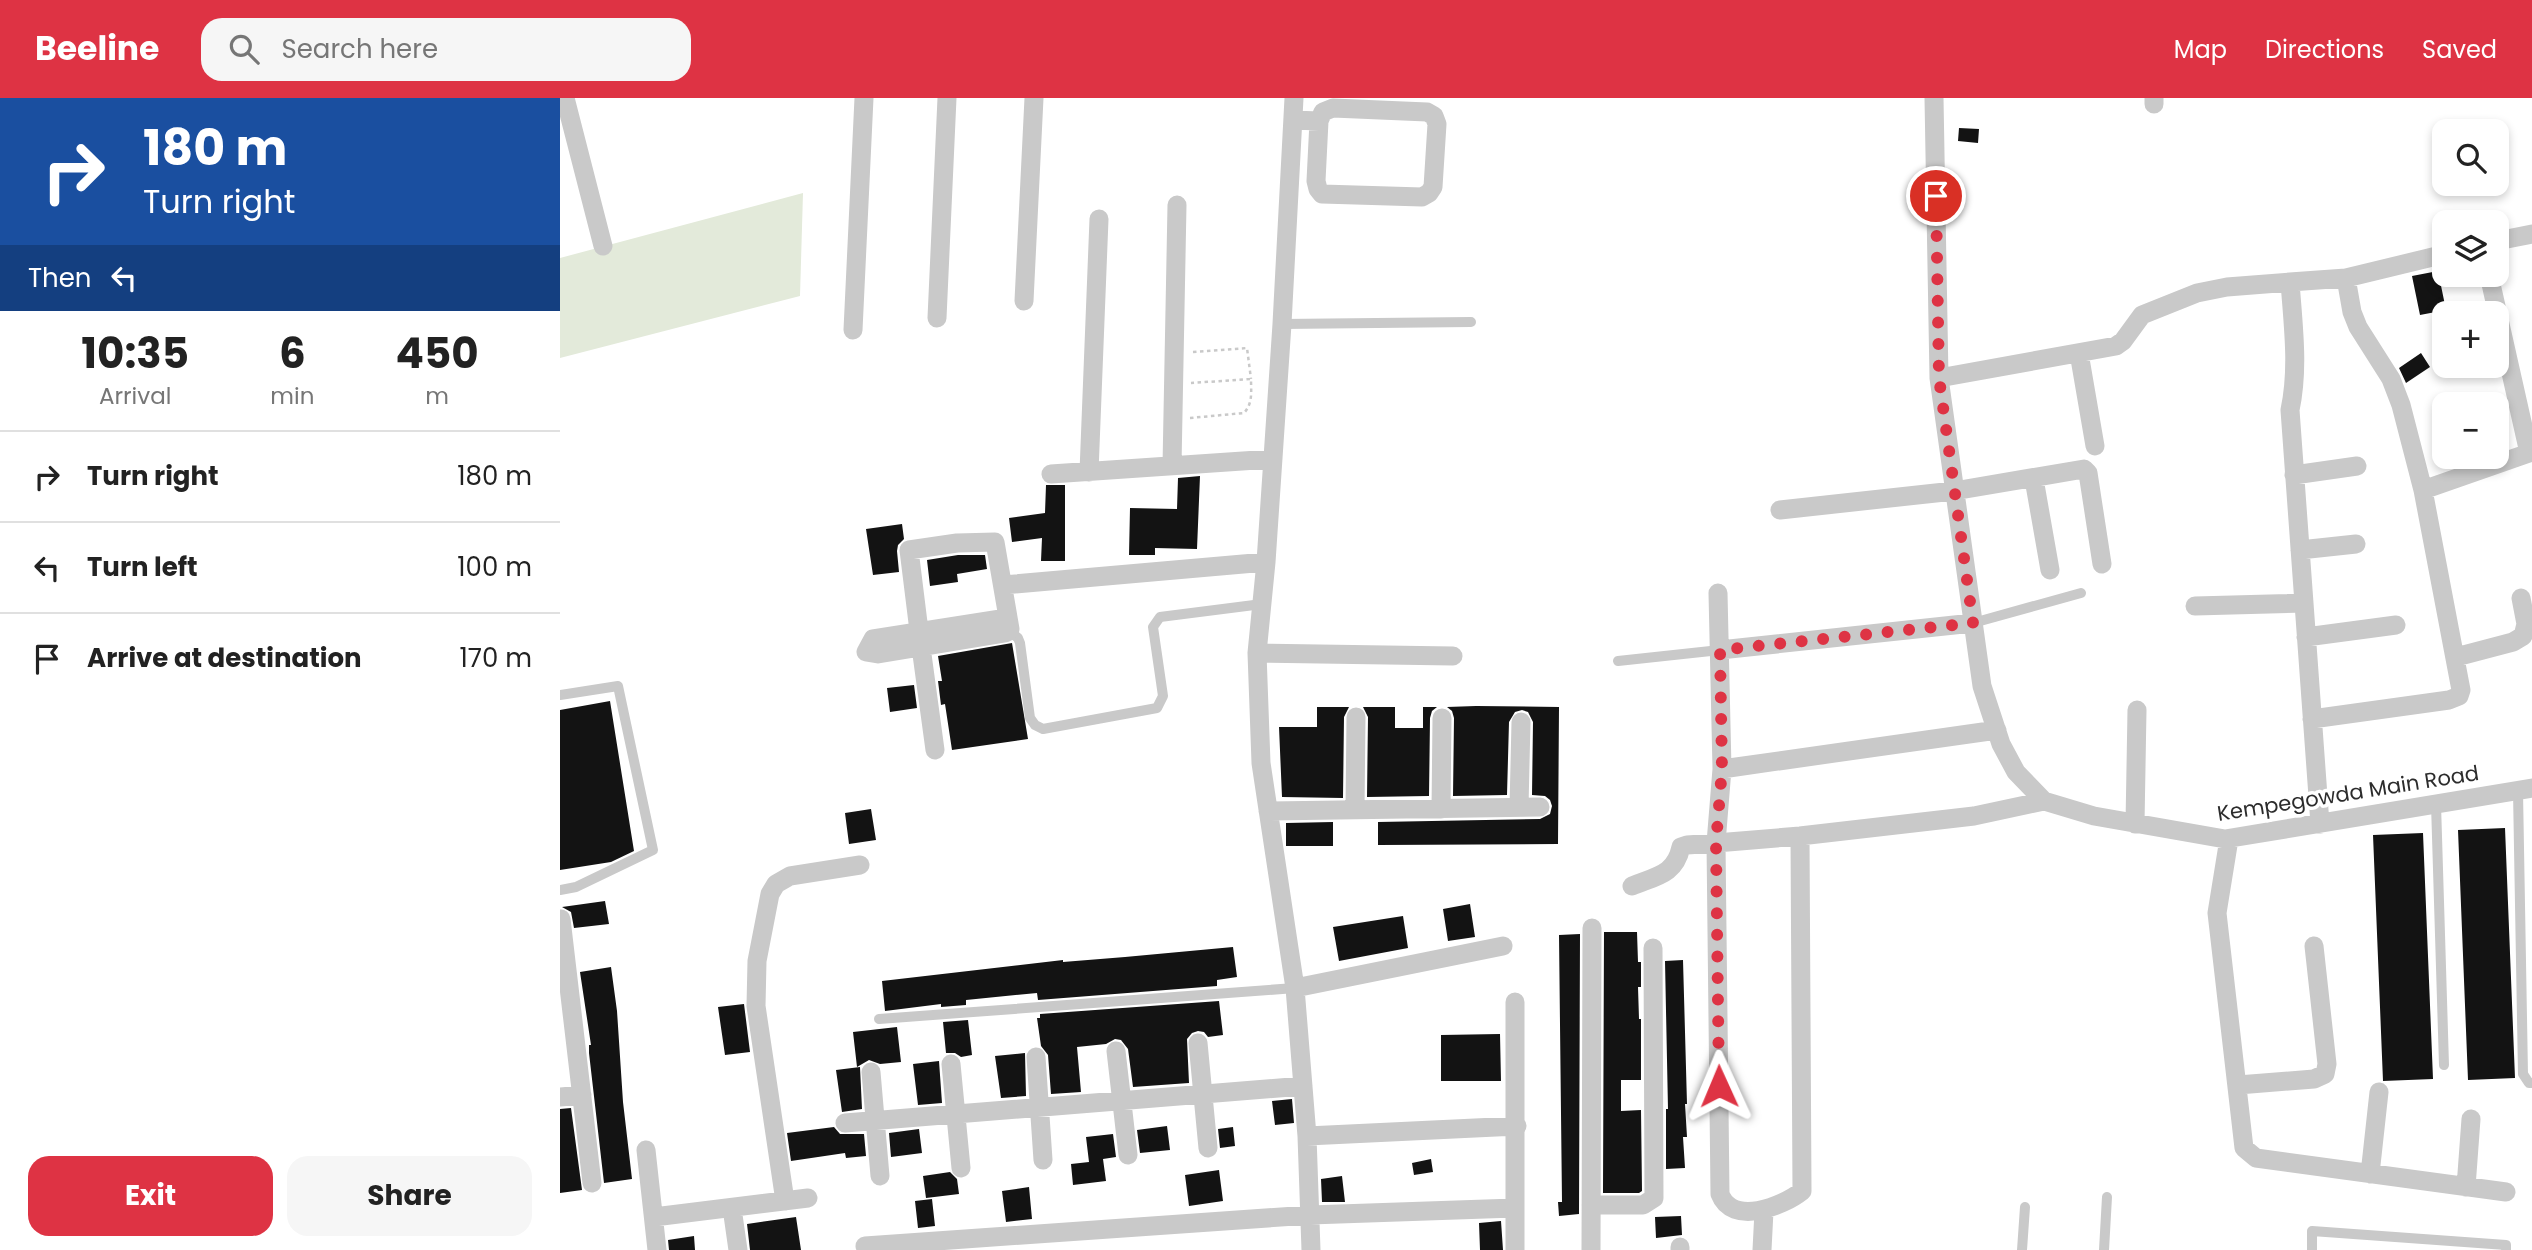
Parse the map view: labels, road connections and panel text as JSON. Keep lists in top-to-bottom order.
{
  "streets": {
    "street": ["Kempegowda Main Road"]
  },
  "page": {
    "header": "Beeline",
    "search": "Search here",
    "nav": ["Map", "Directions", "Saved"],
    "turn": ["180 m", "Turn right"],
    "map_buttons": ["+", "−"],
    "then": "Then",
    "eta": [
      "10:35",
      "Arrival",
      "6",
      "min",
      "450",
      "m"
    ],
    "list": [
      {
        "name": "Turn right",
        "value": "180 m"
      },
      {
        "name": "Turn left",
        "value": "100 m"
      },
      {
        "name": "Arrive at destination",
        "value": "170 m"
      }
    ],
    "buttons": ["Exit", "Share"]
  }
}
